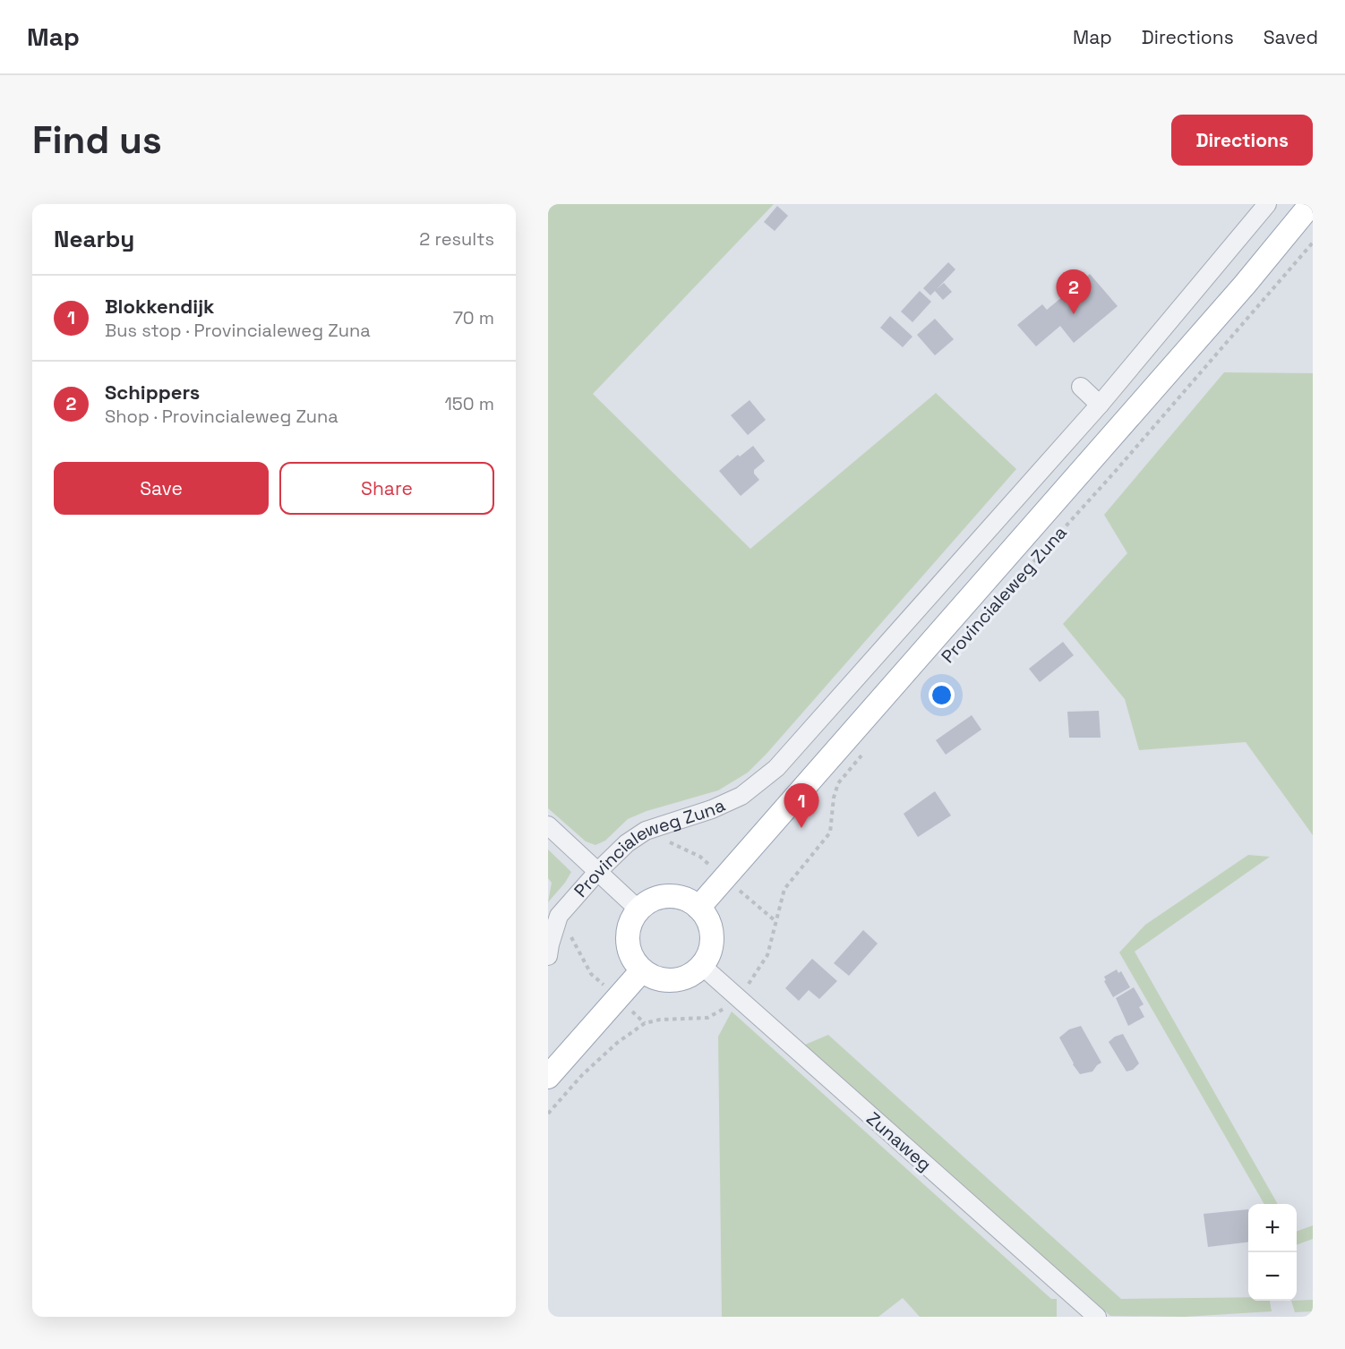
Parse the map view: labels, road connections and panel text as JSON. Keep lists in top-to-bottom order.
{
  "streets": {
    "main road": ["Provincialeweg Zuna"],
    "street": ["Zunaweg"]
  },
  "crossings": [
    ["Provincialeweg Zuna", "Zunaweg"]
  ],
  "page": {
    "header": "Map",
    "nav": ["Map", "Directions", "Saved"],
    "buttons": [
      "Directions",
      ["Save", "Share"]
    ],
    "title": "Find us",
    "heading": ["Nearby", "2 results"],
    "pins": ["2", "1"],
    "list": [
      {
        "mark": "1",
        "name": "Blokkendijk",
        "note": "Bus stop · Provincialeweg Zuna",
        "value": "70 m"
      },
      {
        "mark": "2",
        "name": "Schippers",
        "note": "Shop · Provincialeweg Zuna",
        "value": "150 m"
      }
    ],
    "map_buttons": ["+", "−"]
  }
}
